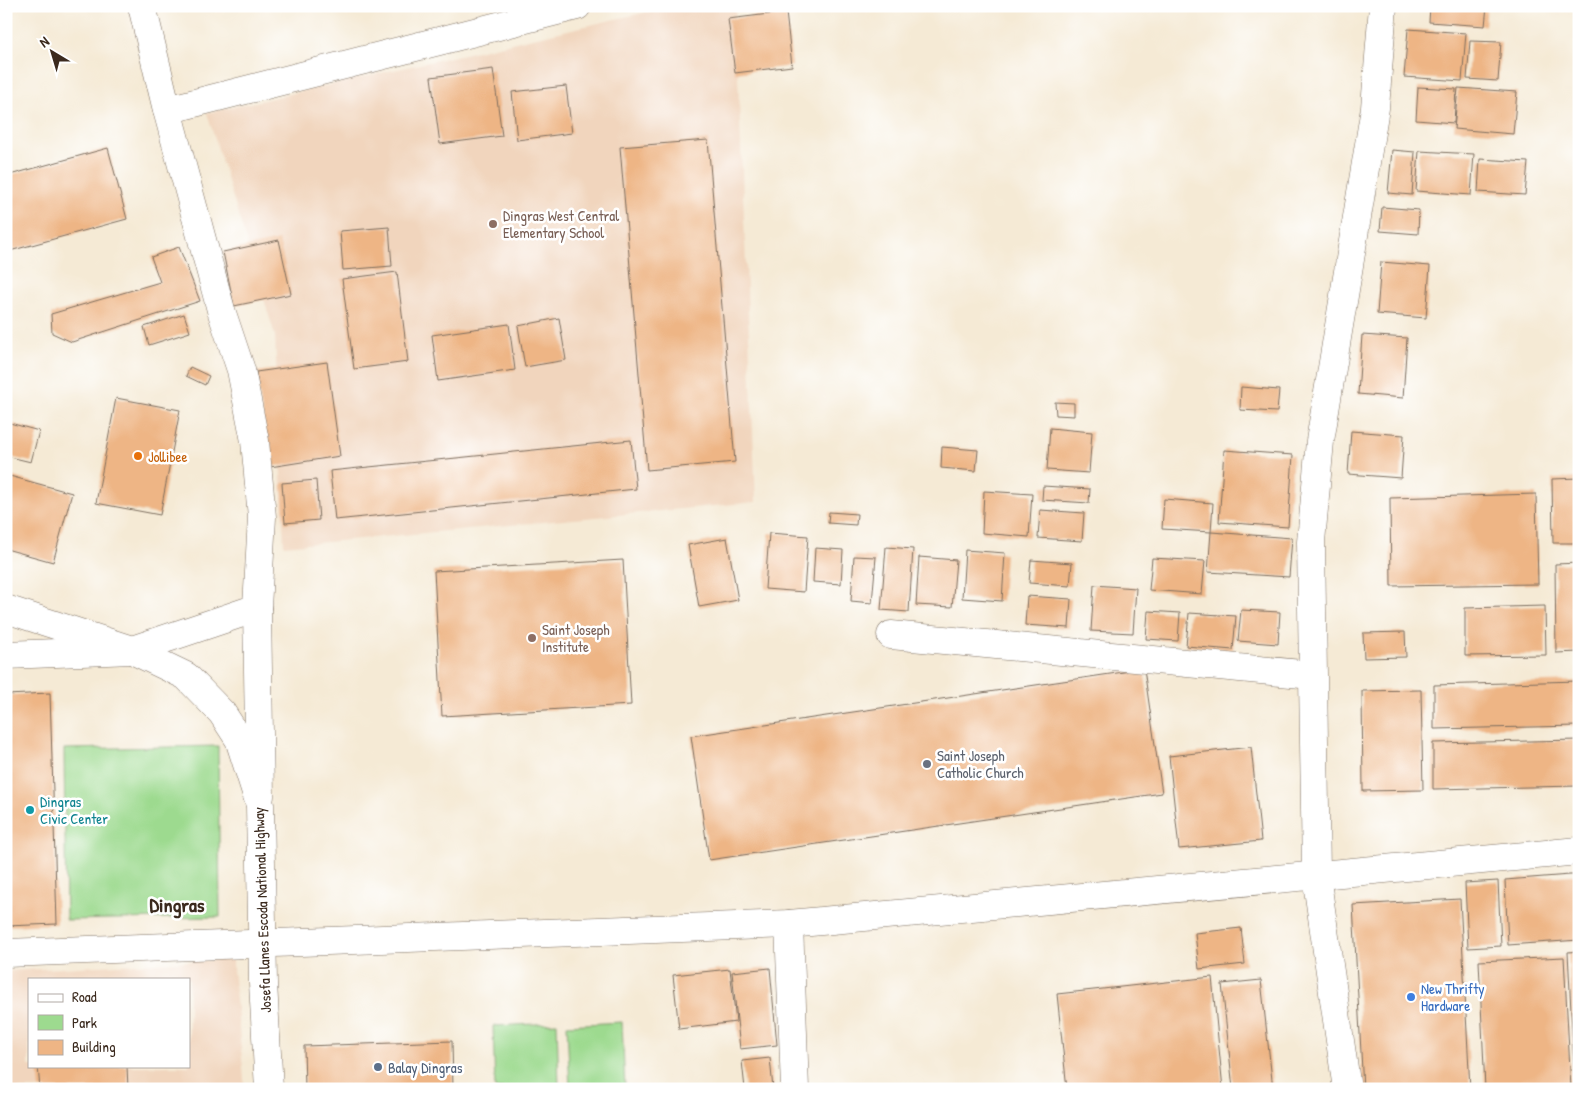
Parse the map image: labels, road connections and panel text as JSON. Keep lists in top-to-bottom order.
{
  "streets": {
    "street": ["Josefa Llanes Escoda National Highway"]
  },
  "districts": ["Dingras"],
  "places": [
    "Dingras West Central Elementary School",
    "Jollibee",
    "Saint Joseph Institute",
    "Saint Joseph Catholic Church",
    "Dingras Civic Center",
    "New Thrifty Hardware",
    "Balay Dingras"
  ],
  "legend": ["Road", "Park", "Building"],
  "north": "top left"
}
